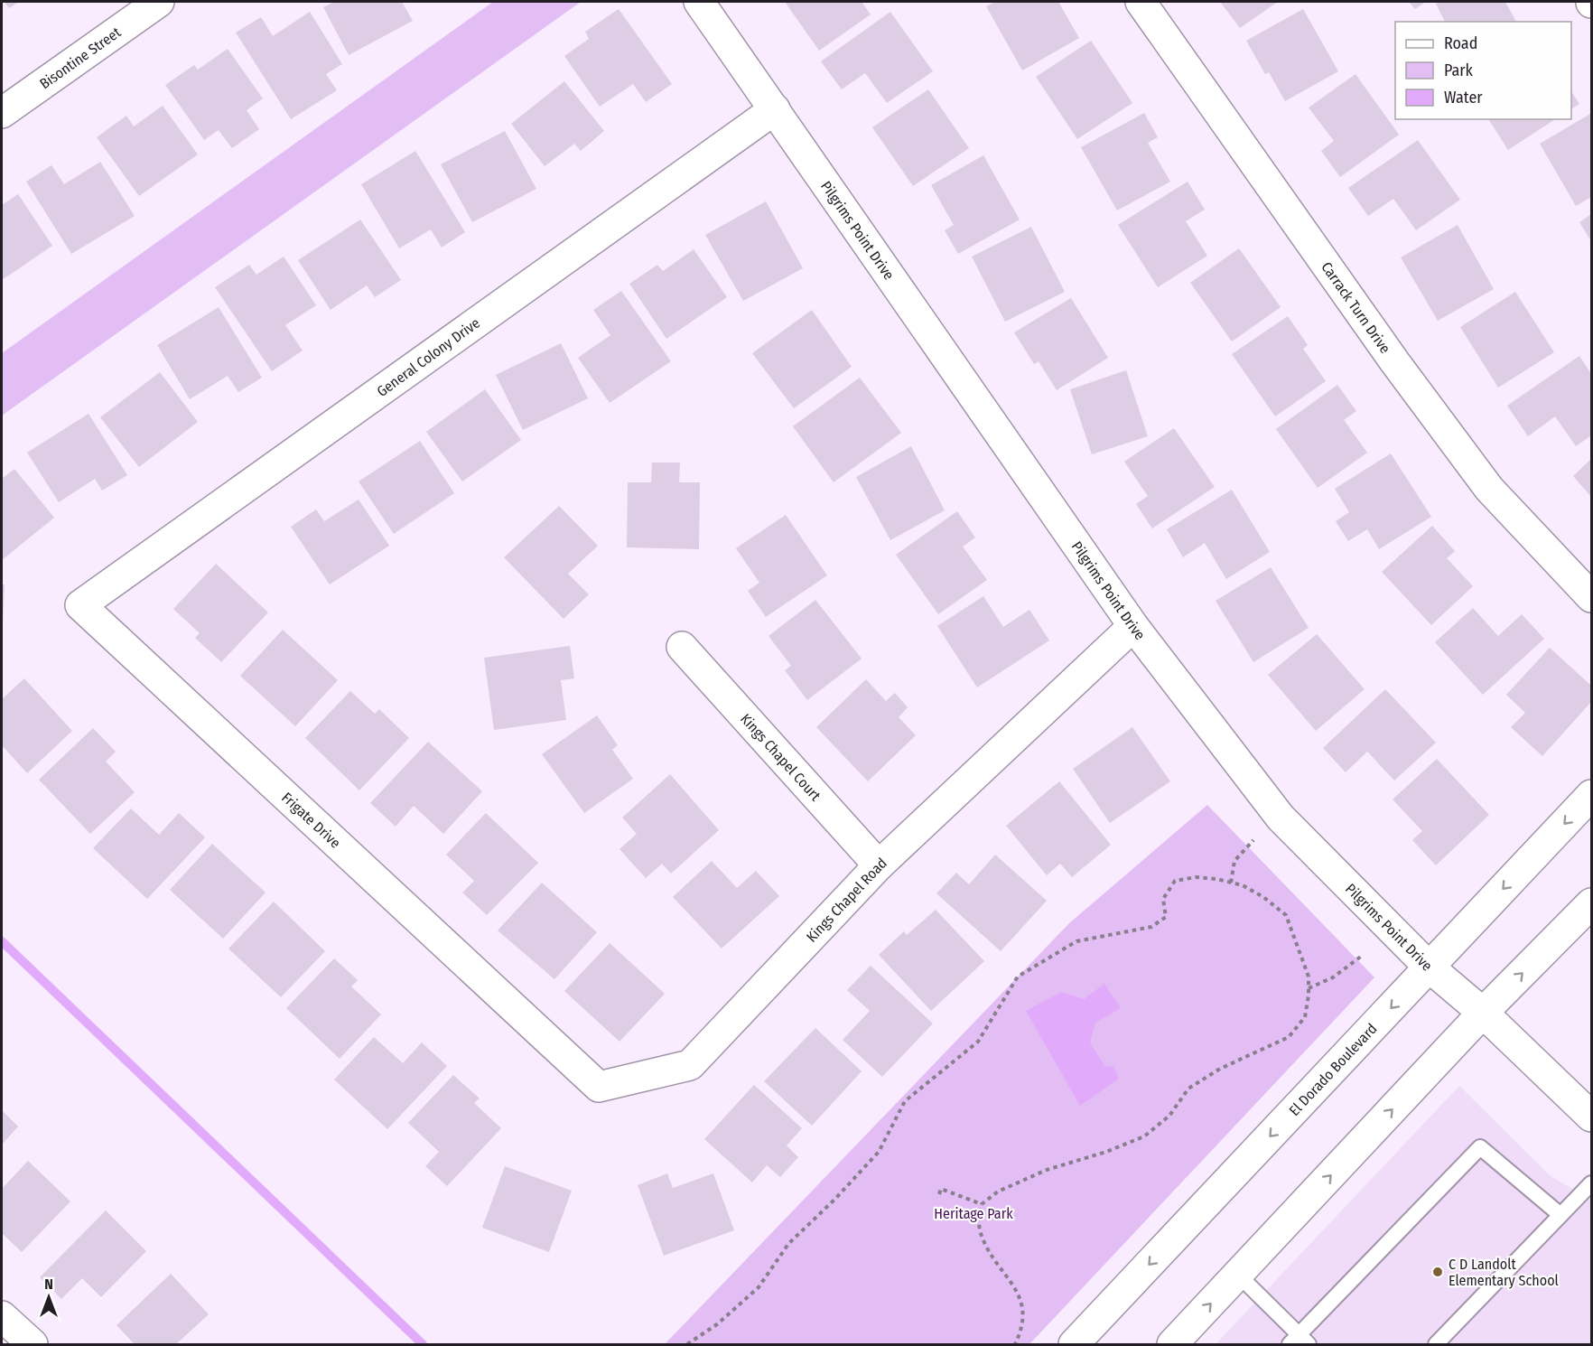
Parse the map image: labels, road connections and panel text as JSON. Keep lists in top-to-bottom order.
{
  "streets": {
    "street": [
      "Bisontine Street",
      "Pilgrims Point Drive",
      "Carrack Turn Drive",
      "General Colony Drive",
      "Kings Chapel Court",
      "Frigate Drive",
      "Kings Chapel Road",
      "El Dorado Boulevard"
    ]
  },
  "crossings": [
    ["Pilgrims Point Drive", "General Colony Drive"],
    ["Pilgrims Point Drive", "Kings Chapel Road"],
    ["Pilgrims Point Drive", "El Dorado Boulevard"],
    ["General Colony Drive", "Frigate Drive"],
    ["Kings Chapel Court", "Kings Chapel Road"],
    ["Frigate Drive", "Kings Chapel Road"]
  ],
  "parks": ["Heritage Park"],
  "places": ["C D Landolt Elementary School"],
  "legend": ["Road", "Park", "Water"],
  "north": "top"
}
